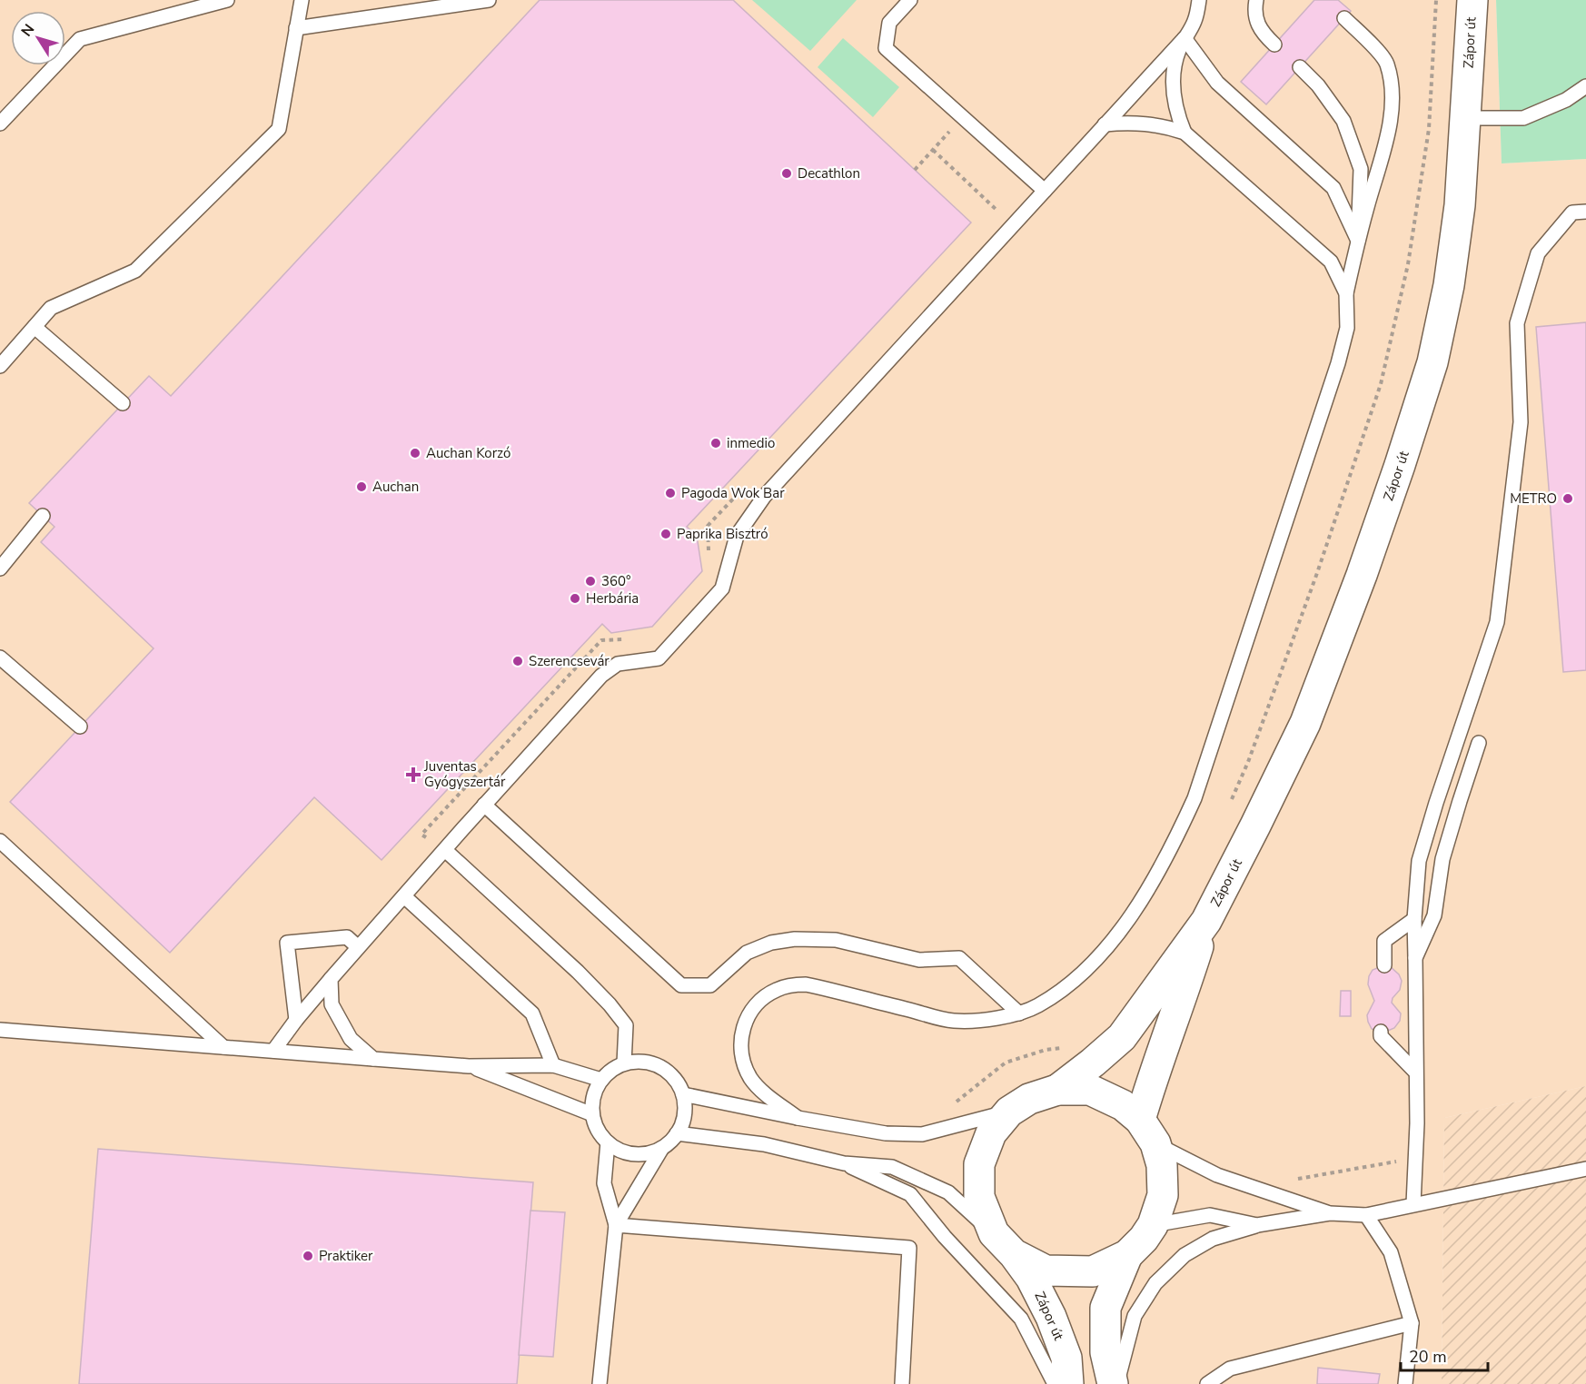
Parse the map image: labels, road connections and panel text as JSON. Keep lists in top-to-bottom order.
{
  "streets": {
    "street": ["Zápor út"]
  },
  "places": {
    "other": [
      "Decathlon",
      "inmedio",
      "Auchan Korzó",
      "Auchan",
      "Pagoda Wok Bar",
      "METRO",
      "Paprika Bisztró",
      "360°",
      "Herbária",
      "Szerencsevár",
      "Praktiker"
    ],
    "health": ["Juventas Gyógyszertár"]
  },
  "scale_bar": "20 m",
  "north": "top left"
}
